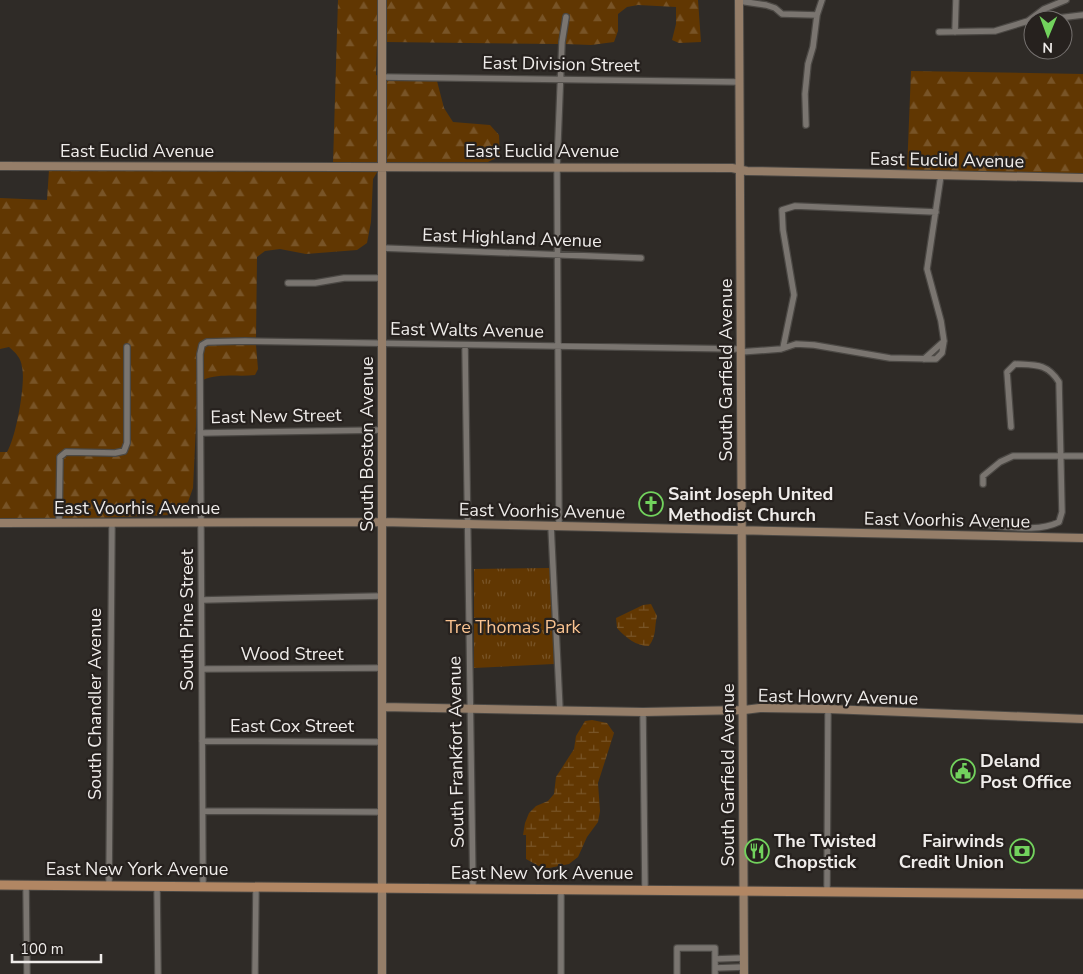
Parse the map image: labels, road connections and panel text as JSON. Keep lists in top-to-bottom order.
{
  "streets": {
    "main road": ["East New York Avenue"],
    "street": [
      "East Division Street",
      "East Euclid Avenue",
      "East Highland Avenue",
      "East Walts Avenue",
      "South Garfield Avenue",
      "East New Street",
      "South Boston Avenue",
      "East Voorhis Avenue",
      "South Pine Street",
      "Wood Street",
      "East Howry Avenue",
      "South Chandler Avenue",
      "East Cox Street",
      "South Frankfort Avenue"
    ]
  },
  "crossings": [
    ["East Division Street", "South Garfield Avenue"],
    ["East Division Street", "South Boston Avenue"],
    ["East Euclid Avenue", "South Garfield Avenue"],
    ["East Euclid Avenue", "South Boston Avenue"],
    ["East Highland Avenue", "South Boston Avenue"],
    ["East Walts Avenue", "South Garfield Avenue"],
    ["East Walts Avenue", "South Boston Avenue"],
    ["East Walts Avenue", "South Pine Street"],
    ["East Walts Avenue", "South Frankfort Avenue"],
    ["South Garfield Avenue", "East Voorhis Avenue"],
    ["South Garfield Avenue", "East Howry Avenue"],
    ["South Garfield Avenue", "East New York Avenue"],
    ["East New Street", "South Boston Avenue"],
    ["East New Street", "South Pine Street"],
    ["South Boston Avenue", "East Voorhis Avenue"],
    ["South Boston Avenue", "Wood Street"],
    ["South Boston Avenue", "East Howry Avenue"],
    ["South Boston Avenue", "East Cox Street"],
    ["South Boston Avenue", "East New York Avenue"],
    ["East Voorhis Avenue", "South Pine Street"],
    ["East Voorhis Avenue", "South Chandler Avenue"],
    ["East Voorhis Avenue", "South Frankfort Avenue"],
    ["South Pine Street", "Wood Street"],
    ["South Pine Street", "East Cox Street"],
    ["South Pine Street", "East New York Avenue"],
    ["East Howry Avenue", "South Frankfort Avenue"],
    ["South Chandler Avenue", "East New York Avenue"],
    ["South Frankfort Avenue", "East New York Avenue"]
  ],
  "parks": ["Tre Thomas Park"],
  "places": {
    "church": ["Saint Joseph United Methodist Church"],
    "public building": ["Deland Post Office"],
    "restaurant": ["The Twisted Chopstick"],
    "bank": ["Fairwinds Credit Union"]
  },
  "scale_bar": "100 m",
  "north": "bottom"
}
